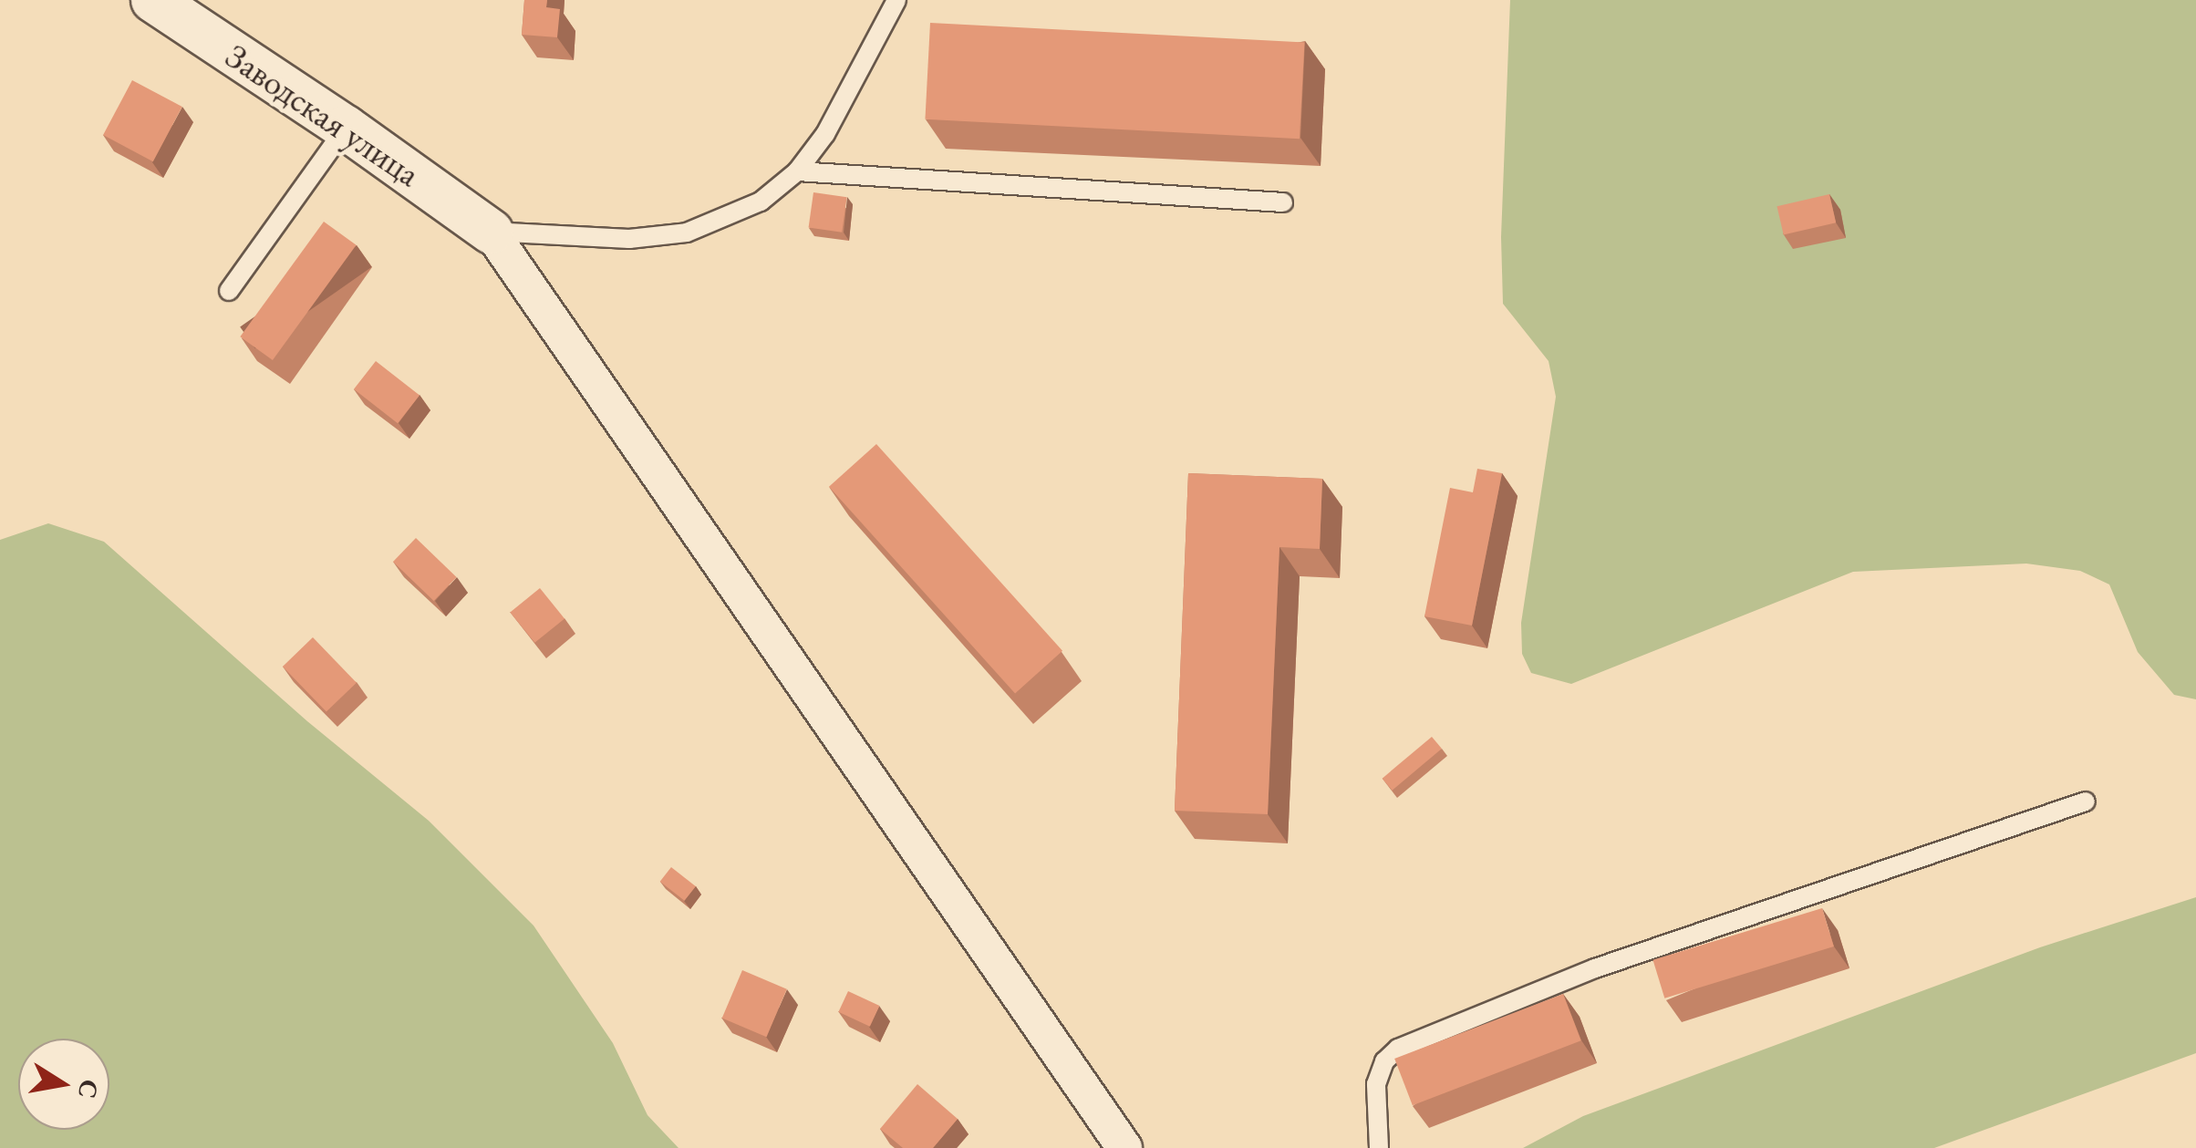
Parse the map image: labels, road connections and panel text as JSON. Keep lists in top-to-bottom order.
{
  "streets": {
    "street": ["Заводская улица"]
  },
  "north": "right"
}
